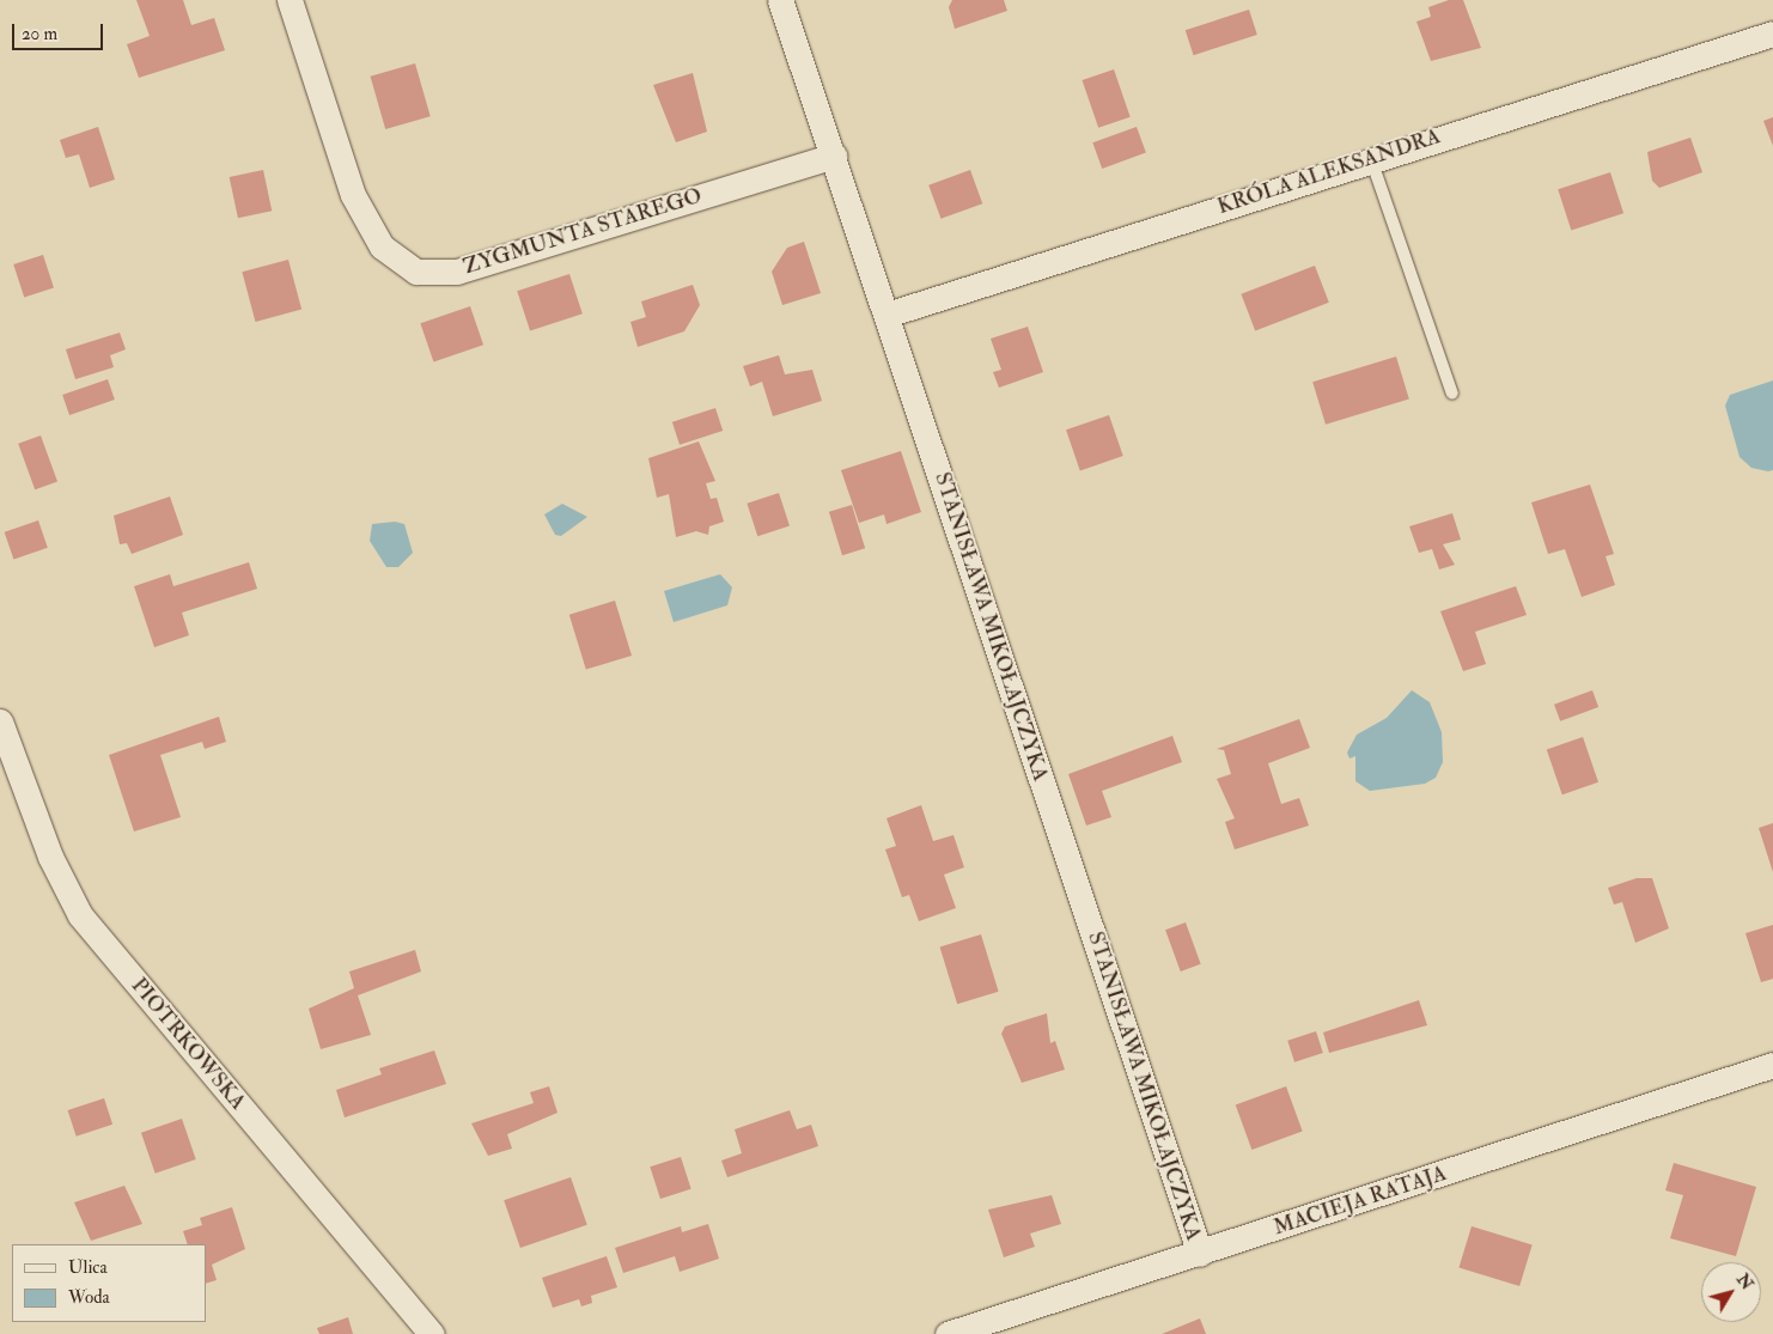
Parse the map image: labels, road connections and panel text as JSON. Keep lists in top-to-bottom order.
{
  "streets": {
    "street": [
      "KRÓLA ALEKSANDRA",
      "ZYGMUNTA STAREGO",
      "STANISŁAWA MIKOŁAJCZYKA",
      "PIOTRKOWSKA",
      "MACIEJA RATAJA"
    ]
  },
  "crossings": [
    ["KRÓLA ALEKSANDRA", "STANISŁAWA MIKOŁAJCZYKA"],
    ["ZYGMUNTA STAREGO", "STANISŁAWA MIKOŁAJCZYKA"],
    ["STANISŁAWA MIKOŁAJCZYKA", "MACIEJA RATAJA"]
  ],
  "legend": ["Ulica", "Woda"],
  "scale_bar": "20 m",
  "north": "top right"
}
